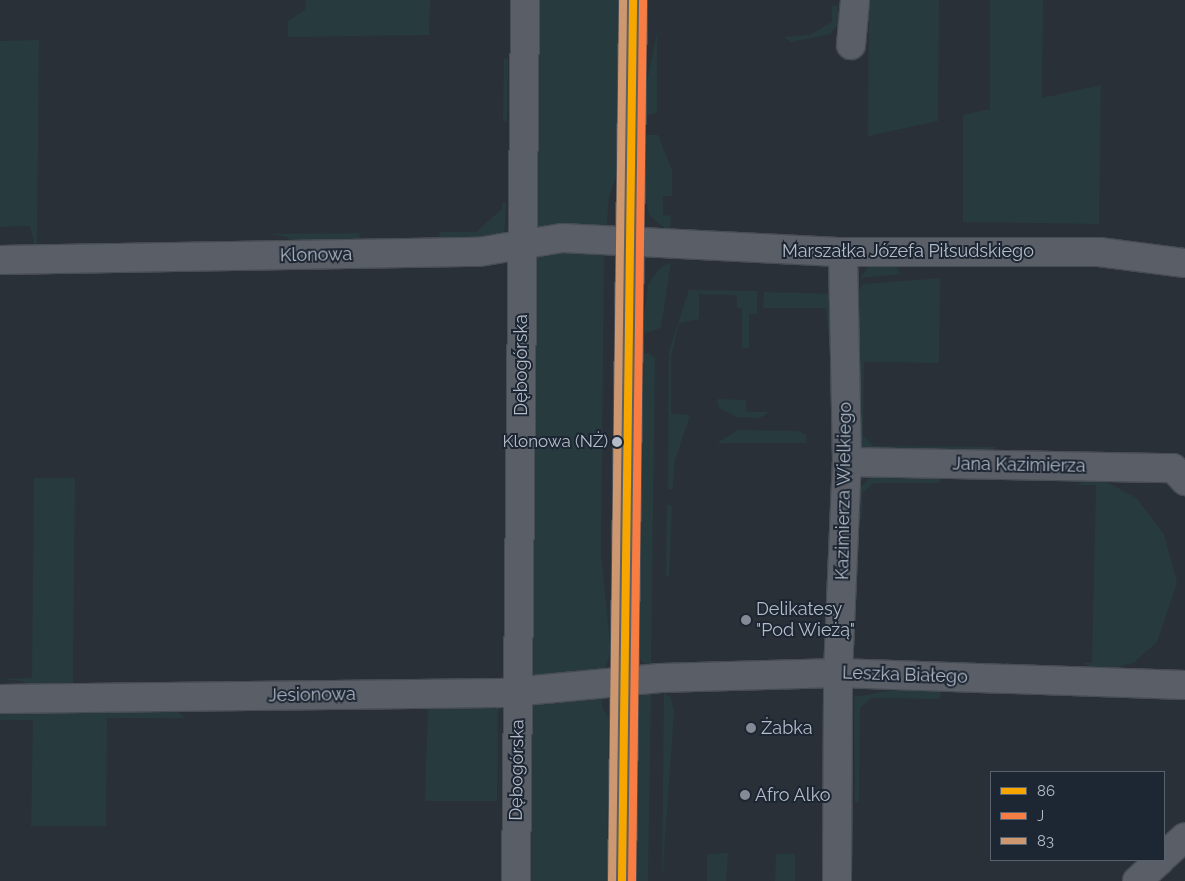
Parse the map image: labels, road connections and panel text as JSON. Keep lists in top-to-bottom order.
{
  "streets": {
    "street": [
      "Marszałka Józefa Piłsudskiego",
      "Klonowa",
      "Dębogórska",
      "Jana Kazimierza",
      "Kazimierza Wielkiego",
      "Leszka Białego",
      "Jesionowa"
    ]
  },
  "crossings": [
    ["Marszałka Józefa Piłsudskiego", "Klonowa"],
    ["Marszałka Józefa Piłsudskiego", "Kazimierza Wielkiego"],
    ["Klonowa", "Dębogórska"],
    ["Dębogórska", "Jesionowa"],
    ["Jana Kazimierza", "Kazimierza Wielkiego"],
    ["Kazimierza Wielkiego", "Leszka Białego"],
    ["Leszka Białego", "Jesionowa"]
  ],
  "places": [
    "Klonowa (NŻ)",
    "Delikatesy \"Pod Wieżą\"",
    "Żabka",
    "Afro Alko"
  ],
  "lines": ["transit line 86", "transit line J", "transit line 83"],
  "legend": ["86", "J", "83"]
}
